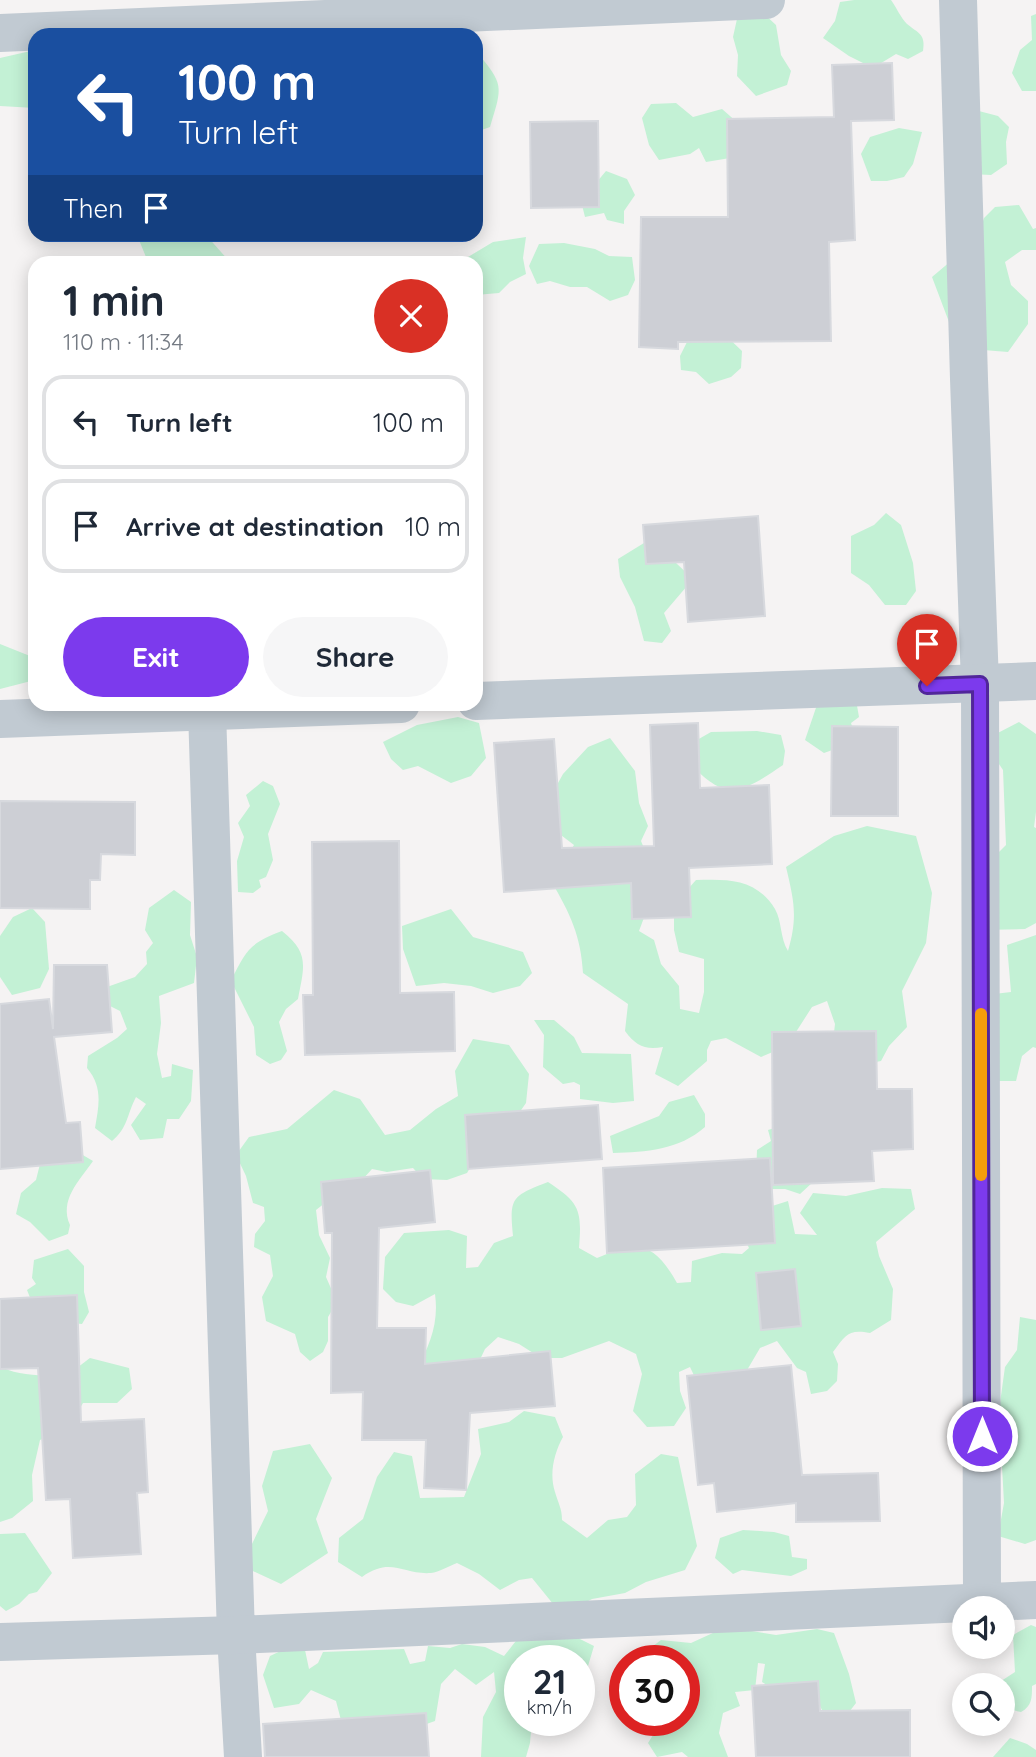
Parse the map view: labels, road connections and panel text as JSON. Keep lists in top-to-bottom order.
{
  "page": {
    "turn": ["100 m", "Turn left"],
    "then": "Then",
    "heading": ["1 min", "110 m · 11:34"],
    "list": [
      {
        "name": "Turn left",
        "value": "100 m"
      },
      {
        "name": "Arrive at destination",
        "value": "10 m"
      }
    ],
    "buttons": ["Exit", "Share"],
    "speed": "21 km/h",
    "limit": "30"
  }
}
